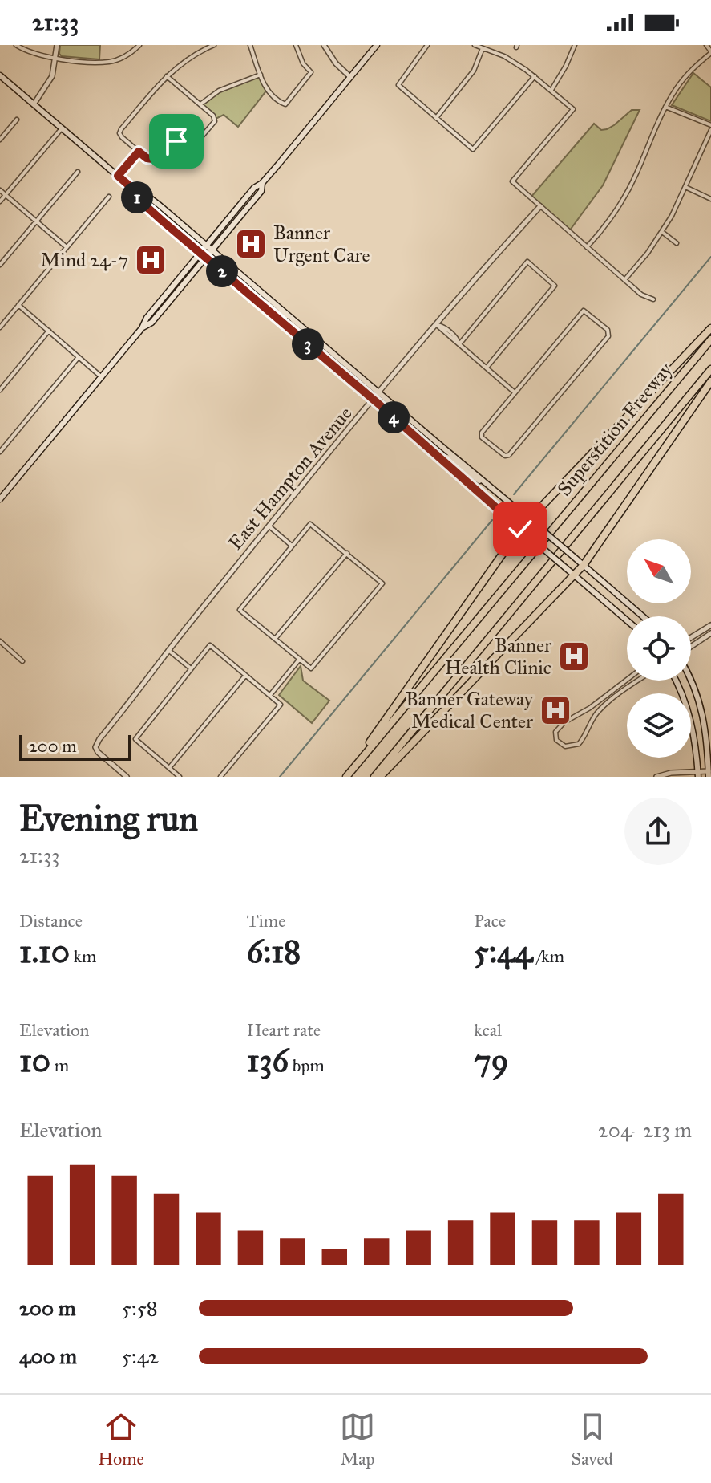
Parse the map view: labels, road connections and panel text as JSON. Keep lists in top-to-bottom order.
{
  "streets": {
    "highway": ["Superstition Freeway"],
    "street": ["East Hampton Avenue"]
  },
  "places": {
    "hospital": [
      "Banner Urgent Care",
      "Mind 24-7",
      "Banner Health Clinic",
      "Banner Gateway Medical Center"
    ]
  },
  "scale_bar": "200 m",
  "north": "top left",
  "page": {
    "status": "21:33",
    "pins": [
      "1",
      "2",
      "3",
      "4"
    ],
    "scale": "200 m",
    "heading": ["Evening run", "21:33"],
    "stats": [
      ["Distance", "1.10 km"],
      ["Time", "6:18"],
      ["Pace", "5:44 /km"],
      ["Elevation", "10 m"],
      ["Heart rate", "136 bpm"],
      ["kcal", "79"]
    ],
    "chart": ["Elevation", "204–213 m"],
    "list": [
      {
        "name": "200 m",
        "note": "5:58"
      },
      {
        "name": "400 m",
        "note": "5:42"
      }
    ],
    "tabs": ["Home", "Map", "Saved"]
  }
}
